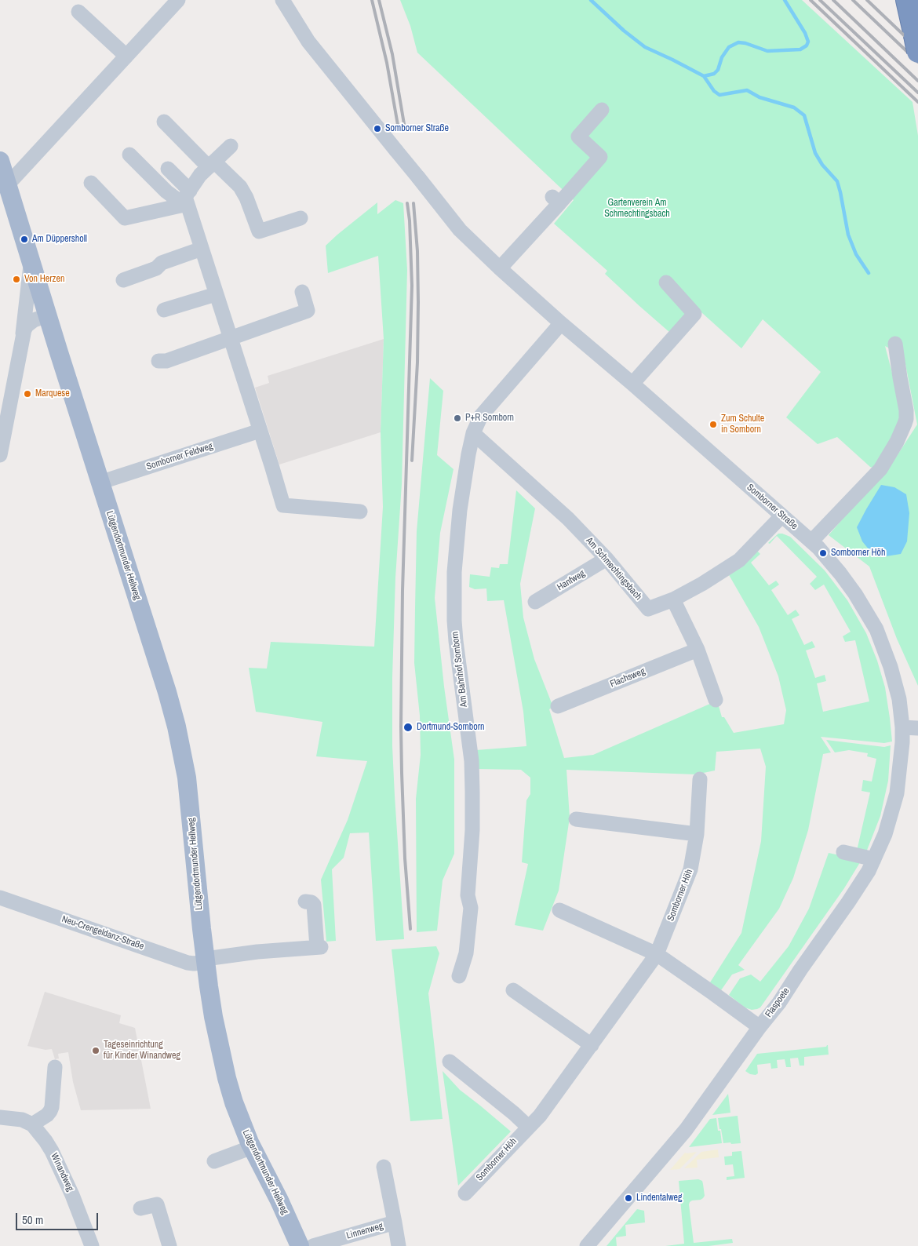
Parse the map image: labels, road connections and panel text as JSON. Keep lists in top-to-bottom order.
{
  "streets": {
    "main road": ["Lütgendortmunder Hellweg"],
    "street": [
      "Somborner Feldweg",
      "Somborner Straße",
      "Am Schmechtingsbach",
      "Hanfweg",
      "Am Bahnhof Somborn",
      "Flachsweg",
      "Somborner Höh",
      "Neu-Crengeldanz-Straße",
      "Flaspoete",
      "Winandweg",
      "Linnenweg"
    ]
  },
  "crossings": [
    ["Somborner Feldweg", "Lütgendortmunder Hellweg"],
    ["Somborner Straße", "Am Schmechtingsbach"],
    ["Somborner Straße", "Am Bahnhof Somborn"],
    ["Somborner Straße", "Flaspoete"],
    ["Lütgendortmunder Hellweg", "Neu-Crengeldanz-Straße"],
    ["Am Schmechtingsbach", "Hanfweg"],
    ["Am Schmechtingsbach", "Am Bahnhof Somborn"]
  ],
  "parks": ["Gartenverein Am Schmechtingsbach"],
  "places": [
    "Somborner Straße",
    "Am Düppersholl",
    "Von Herzen",
    "Marquese",
    "P+R Somborn",
    "Zum Schulte in Somborn",
    "Somborner Höh",
    "Dortmund-Somborn",
    "Tageseinrichtung für Kinder Winandweg",
    "Lindentalweg"
  ],
  "scale_bar": "50 m"
}
